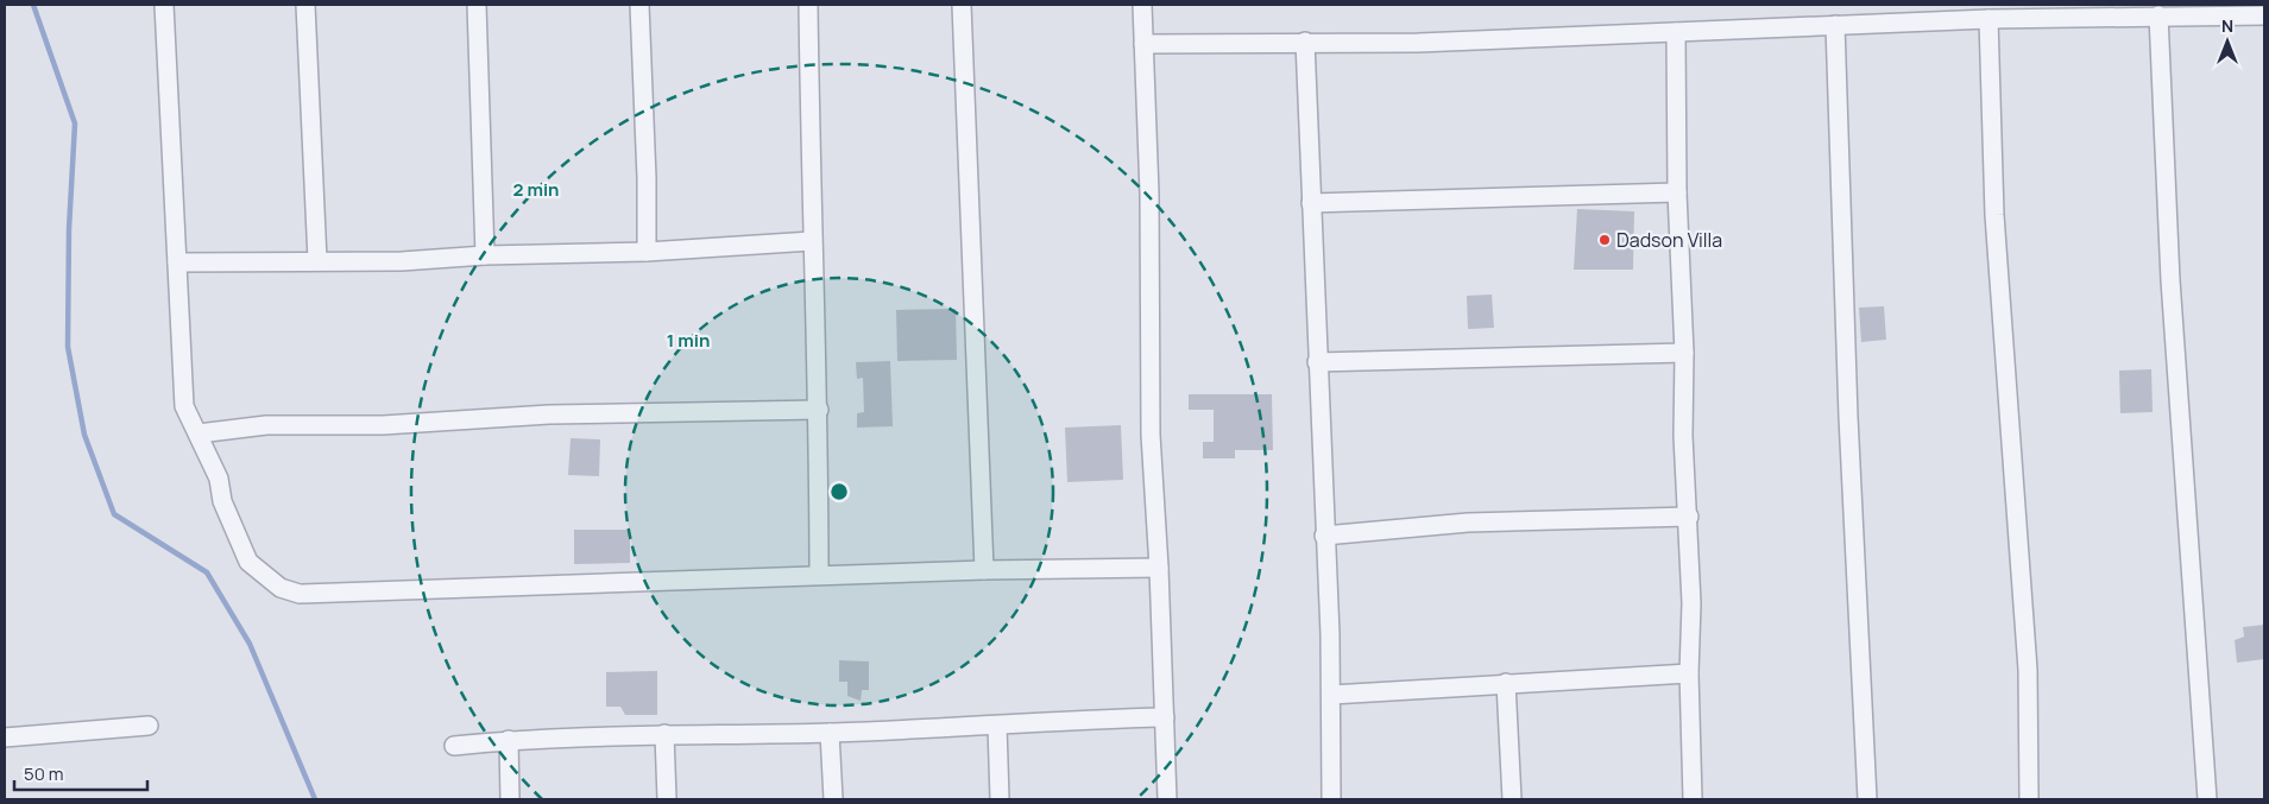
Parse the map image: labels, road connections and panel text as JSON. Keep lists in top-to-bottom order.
{
  "places": ["Dadson Villa"],
  "scale_bar": "50 m",
  "north": "top",
  "rings": ["2 min", "1 min"]
}
